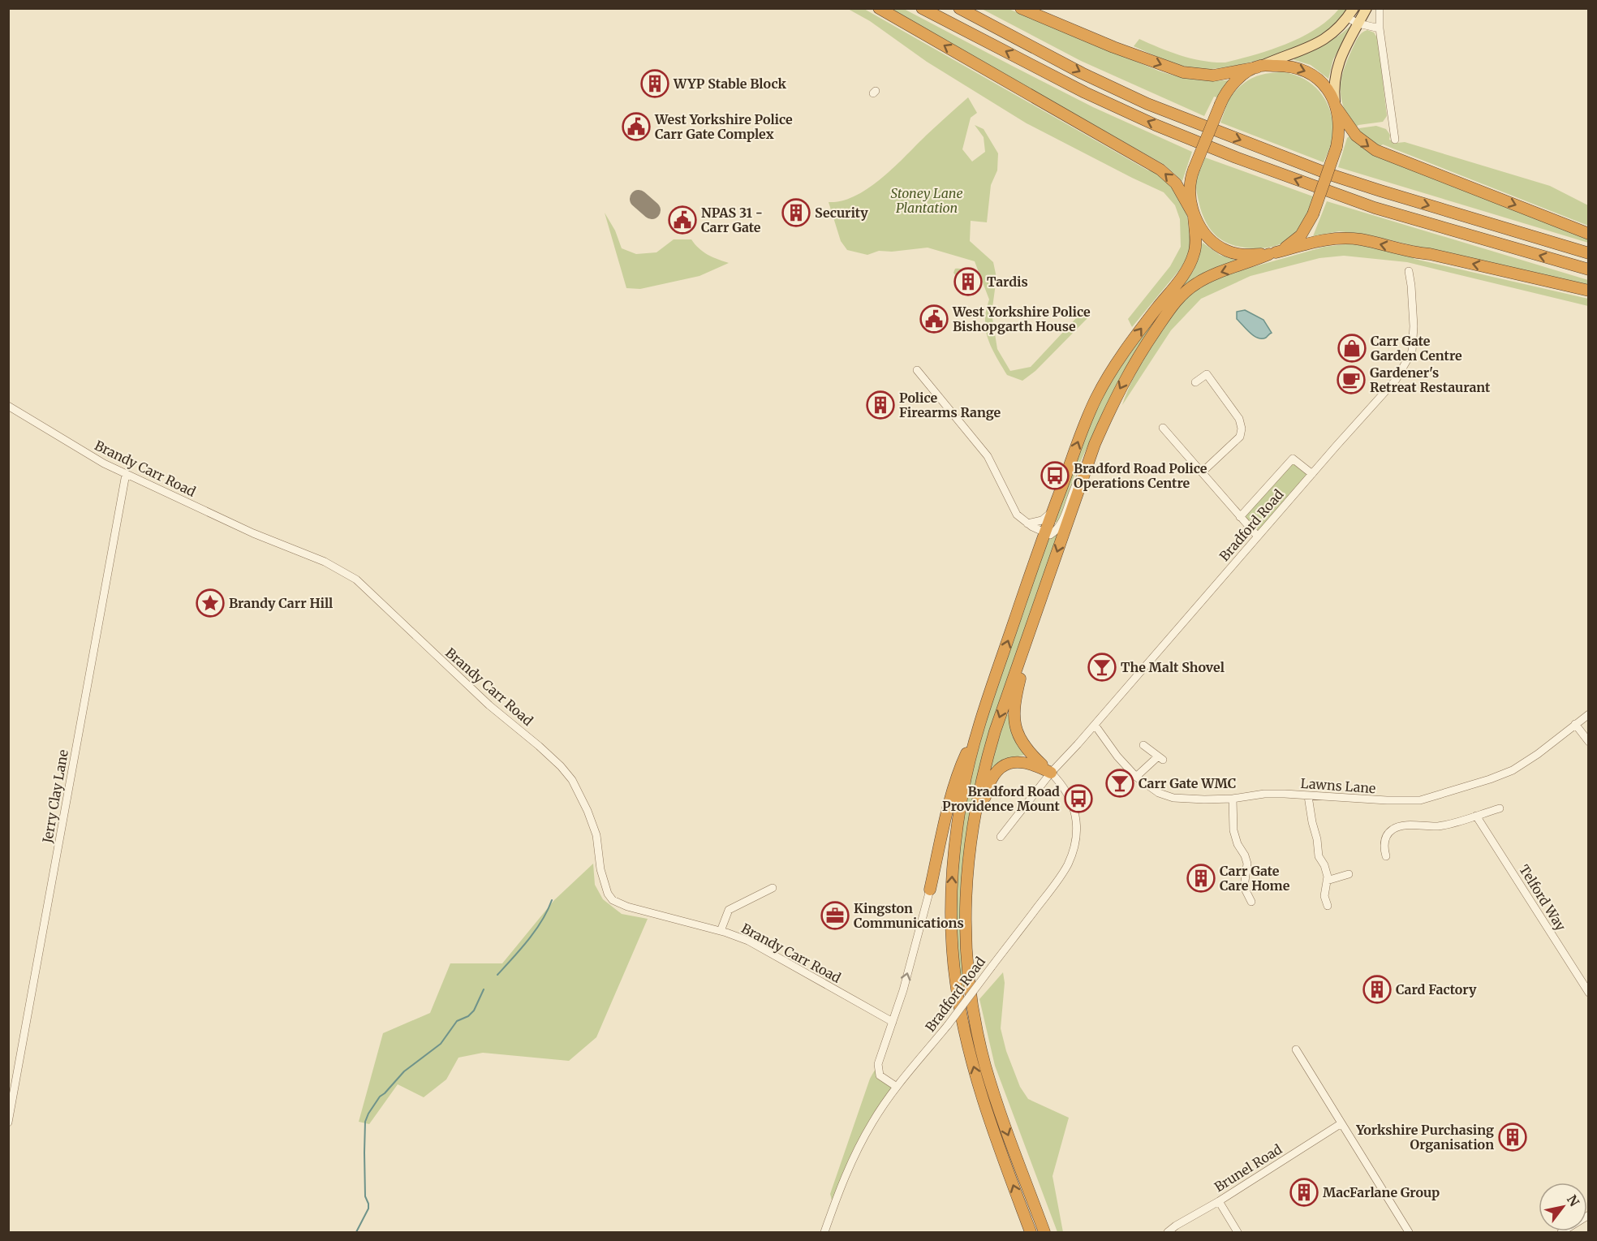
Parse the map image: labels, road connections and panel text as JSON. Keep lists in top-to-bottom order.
{
  "streets": {
    "street": [
      "Brandy Carr Road",
      "Bradford Road",
      "Lawns Lane",
      "Jerry Clay Lane",
      "Telford Way",
      "Brunel Road"
    ]
  },
  "crossings": [
    ["Brandy Carr Road", "Jerry Clay Lane"],
    ["Bradford Road", "Lawns Lane"]
  ],
  "parks": ["Stoney Lane Plantation"],
  "places": {
    "building": [
      "WYP Stable Block",
      "Security",
      "Tardis",
      "Police Firearms Range",
      "Carr Gate Care Home",
      "Card Factory",
      "Yorkshire Purchasing Organisation",
      "MacFarlane Group"
    ],
    "public building": ["West Yorkshire Police Carr Gate Complex", "NPAS 31 - Carr Gate", "West Yorkshire Police Bishopgarth House"],
    "shop": ["Carr Gate Garden Centre"],
    "cafe": ["Gardener's Retreat Restaurant"],
    "bus stop": ["Bradford Road Police Operations Centre", "Bradford Road Providence Mount"],
    "place": ["Brandy Carr Hill"],
    "bar": ["The Malt Shovel", "Carr Gate WMC"],
    "office": ["Kingston Communications"]
  },
  "north": "top right"
}
